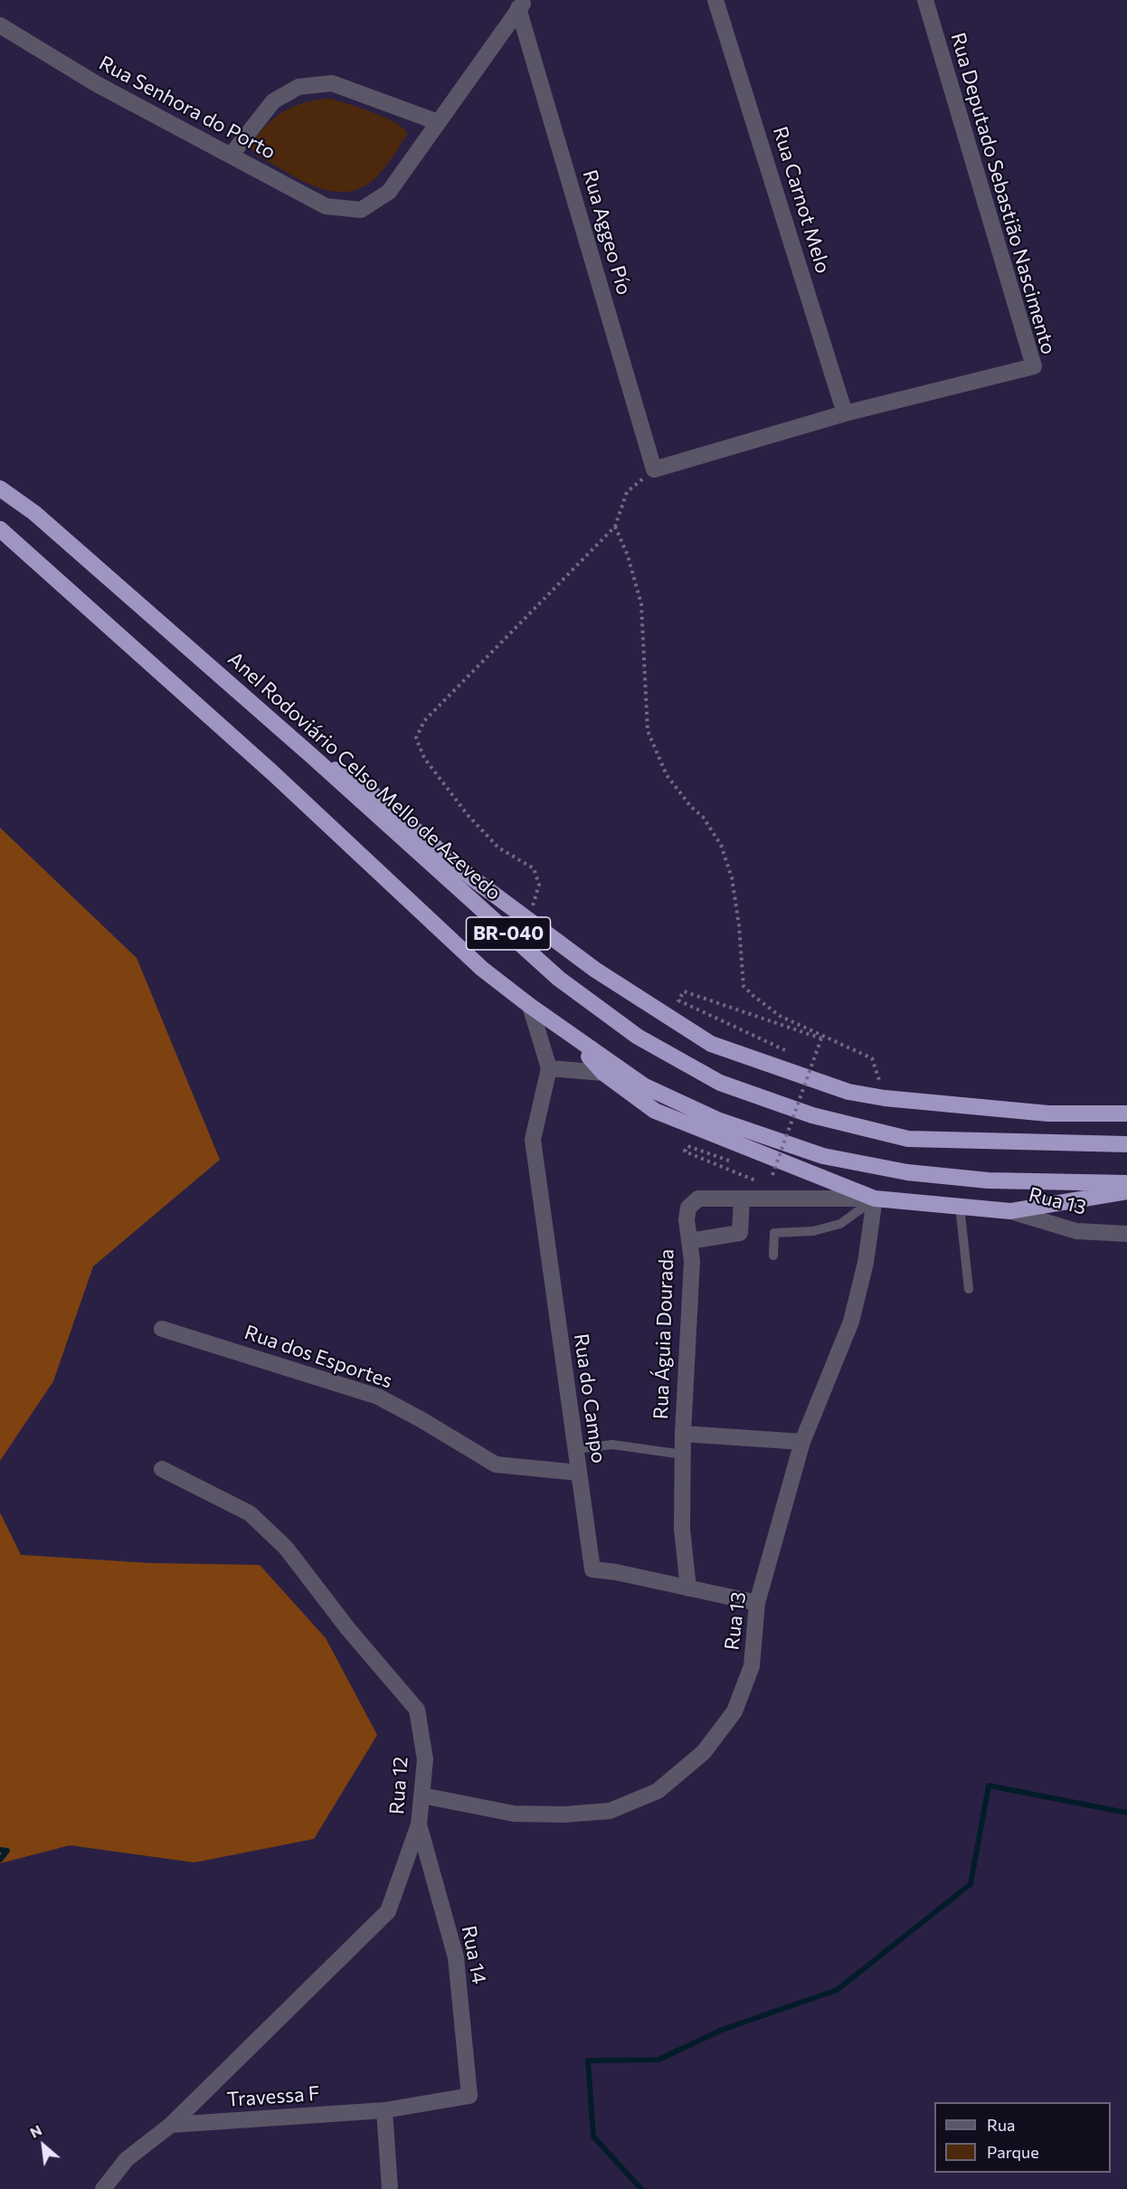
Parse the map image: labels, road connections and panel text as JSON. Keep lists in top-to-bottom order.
{
  "streets": {
    "highway": ["Anel Rodoviário Celso Mello de Azevedo", "BR-040"],
    "street": [
      "Rua Senhora do Porto",
      "Rua Deputado Sebastião Nascimento",
      "Rua Carnot Melo",
      "Rua Aggeo Pío",
      "Rua 13",
      "Rua Águia Dourada",
      "Rua dos Esportes",
      "Rua do Campo",
      "Rua 12",
      "Rua 14",
      "Travessa F"
    ]
  },
  "crossings": [
    ["Rua Deputado Sebastião Nascimento", "Rua Carnot Melo"],
    ["Rua Deputado Sebastião Nascimento", "Rua Aggeo Pío"],
    ["BR-040", "Rua do Campo"],
    ["Rua 13", "Rua Águia Dourada"],
    ["Rua 13", "Rua do Campo"],
    ["Rua 13", "Rua 12"],
    ["Rua Águia Dourada", "Rua do Campo"],
    ["Rua dos Esportes", "Rua do Campo"],
    ["Rua 12", "Rua 14"],
    ["Rua 12", "Travessa F"],
    ["Rua 14", "Travessa F"]
  ],
  "legend": ["Rua", "Parque"],
  "north": "top left"
}
